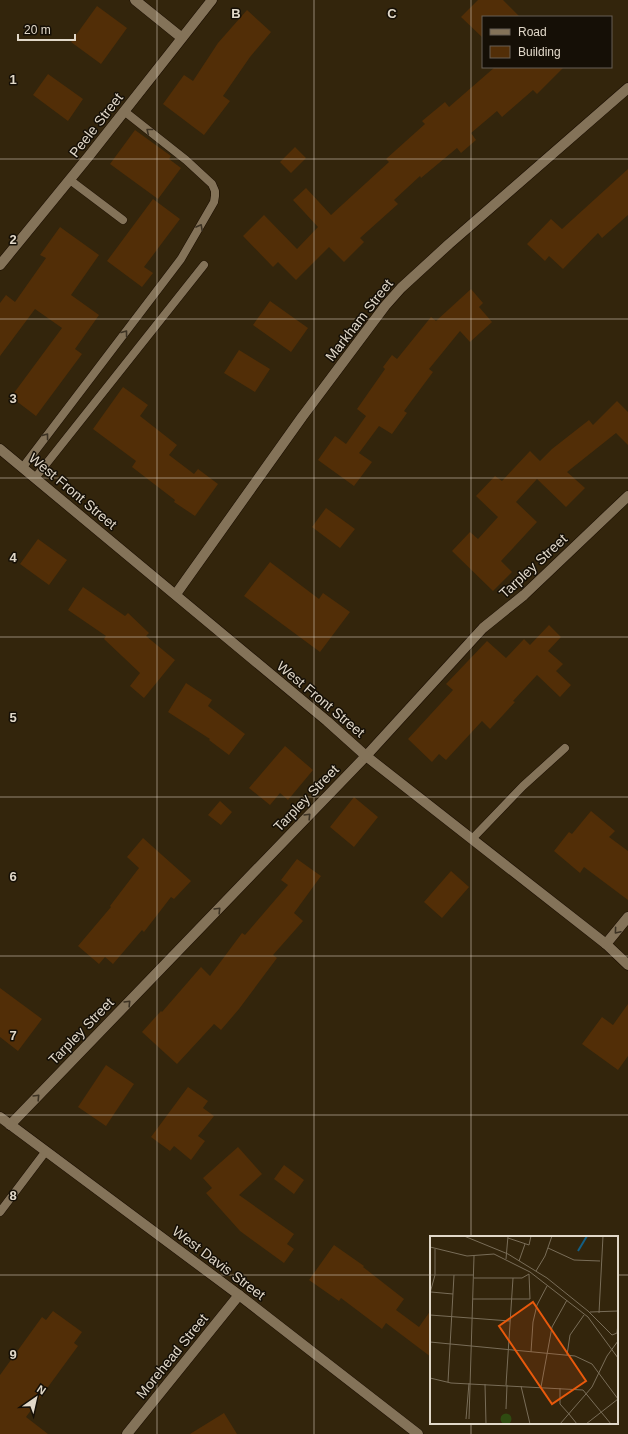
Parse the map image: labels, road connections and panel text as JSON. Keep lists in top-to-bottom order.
{
  "streets": {
    "street": [
      "Peele Street",
      "Markham Street",
      "West Front Street",
      "Tarpley Street",
      "West Davis Street",
      "Morehead Street"
    ]
  },
  "crossings": [
    ["Markham Street", "West Front Street"],
    ["West Front Street", "Tarpley Street"],
    ["Tarpley Street", "West Davis Street"],
    ["West Davis Street", "Morehead Street"]
  ],
  "one_way": ["Tarpley Street"],
  "legend": ["Road", "Building"],
  "scale_bar": "20 m",
  "north": "top right",
  "grid": {
    "columns": ["B", "C"],
    "rows": [
      "1",
      "2",
      "3",
      "4",
      "5",
      "6",
      "7",
      "8",
      "9"
    ]
  }
}
